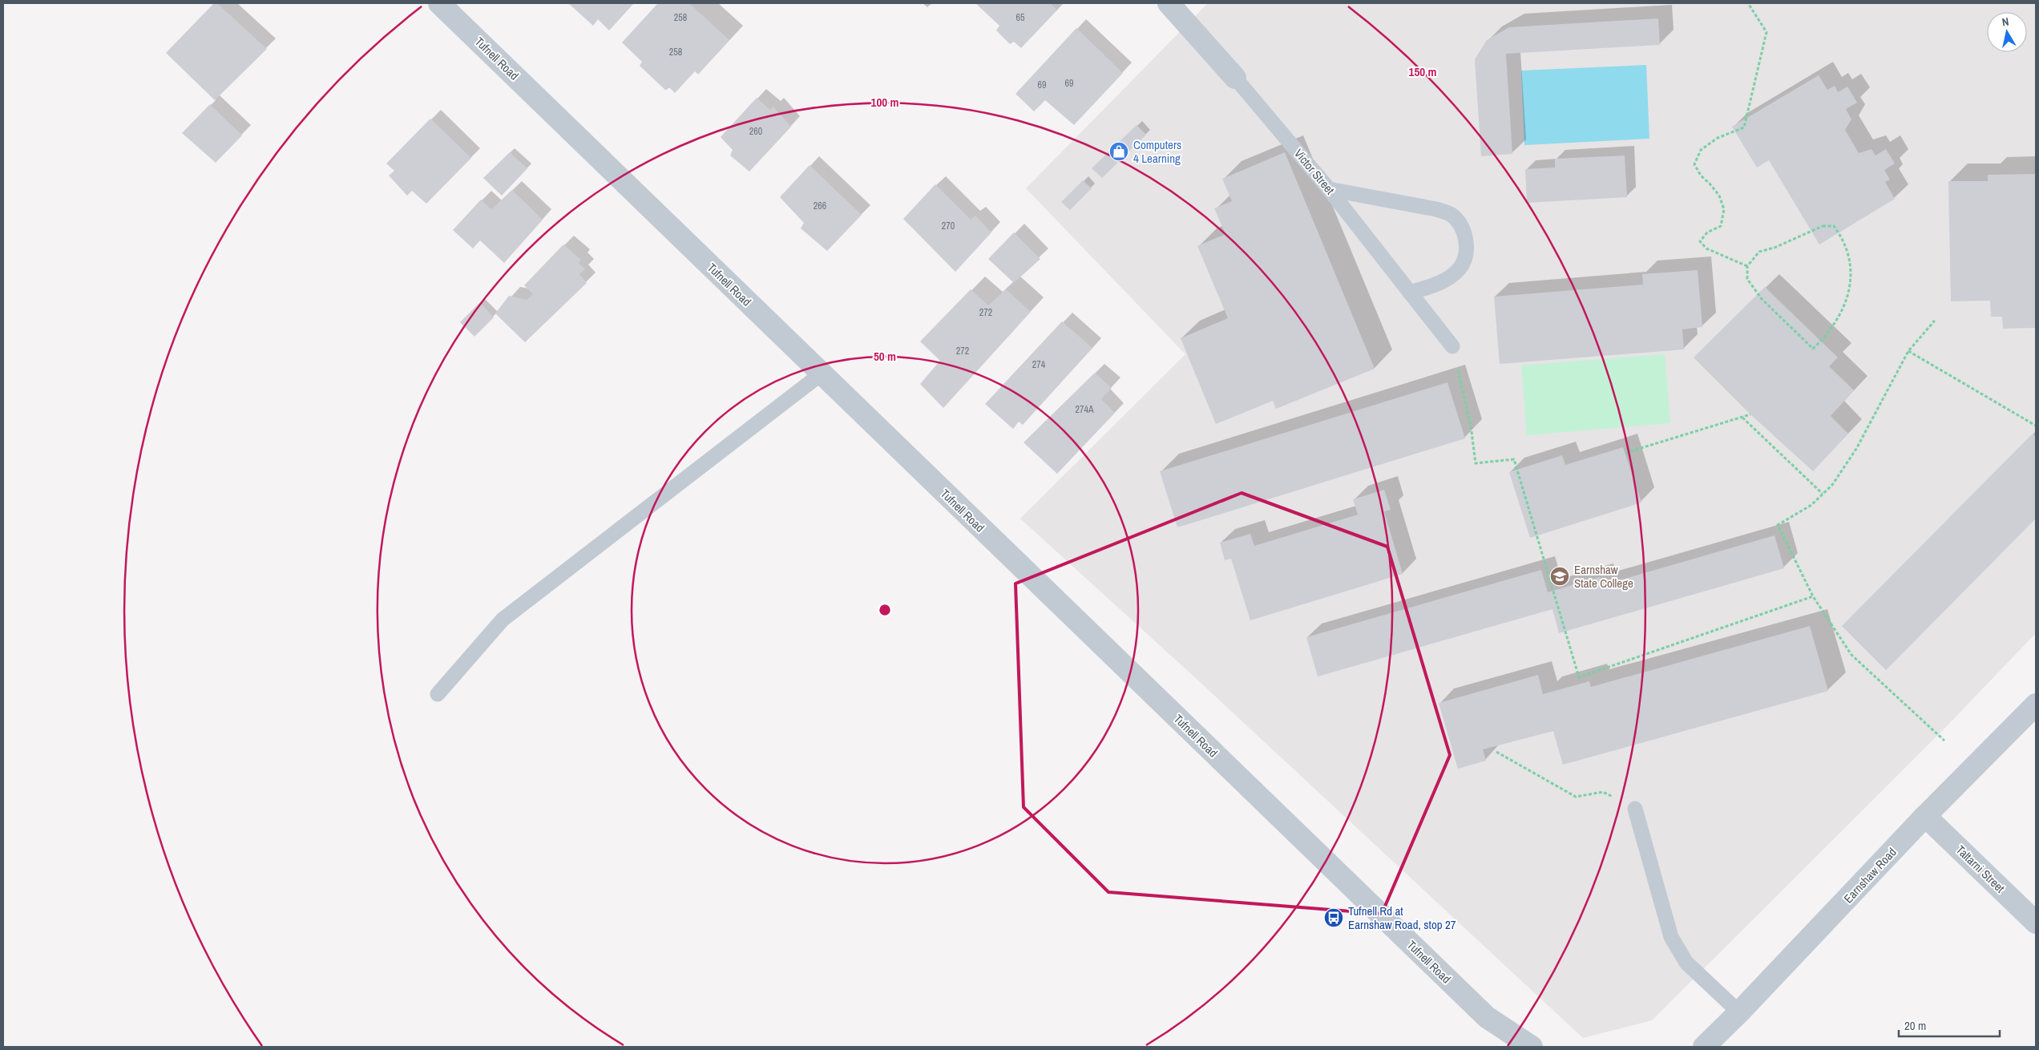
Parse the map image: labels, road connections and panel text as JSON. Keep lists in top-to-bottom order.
{
  "streets": {
    "street": [
      "Tufnell Road",
      "Victor Street",
      "Taltarni Street",
      "Earnshaw Road"
    ]
  },
  "crossings": [
    ["Taltarni Street", "Earnshaw Road"]
  ],
  "places": {
    "shop": ["Computers 4 Learning"],
    "school or university": ["Earnshaw State College"],
    "bus stop": ["Tufnell Rd at Earnshaw Road, stop 27"]
  },
  "house_numbers": [
    "258",
    "65",
    "258",
    "69",
    "69",
    "260",
    "266",
    "270",
    "272",
    "272",
    "274",
    "274A"
  ],
  "scale_bar": "20 m",
  "north": "top",
  "rings": ["150 m", "100 m", "50 m"]
}
